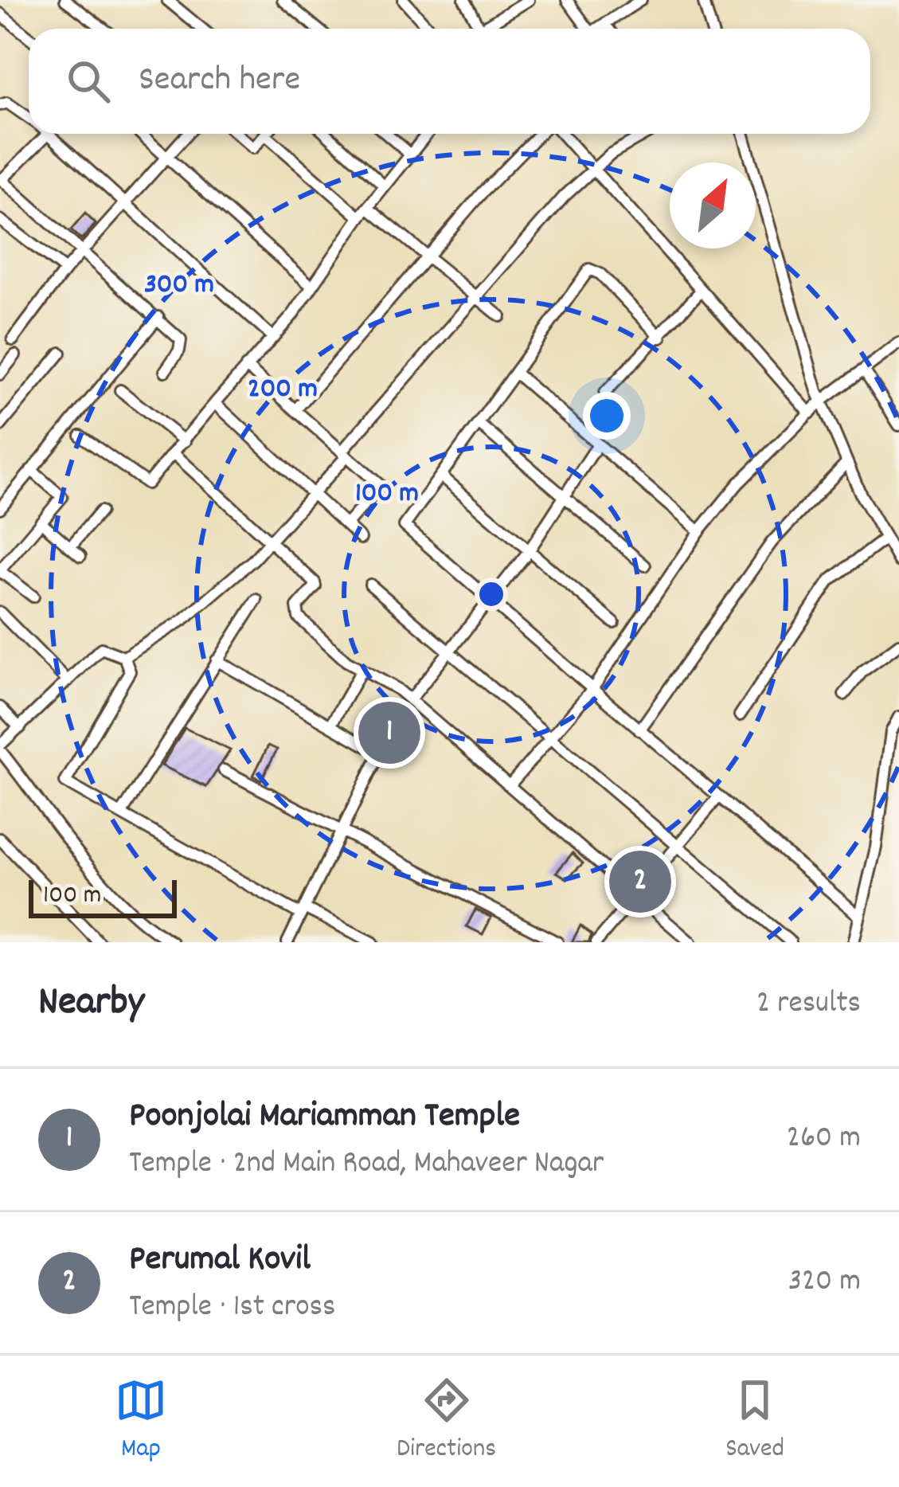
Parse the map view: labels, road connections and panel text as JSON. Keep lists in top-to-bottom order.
{
  "scale_bar": "100 m",
  "north": "top right",
  "page": {
    "search": "Search here",
    "pins": ["1", "2"],
    "scale": "100 m",
    "heading": ["Nearby", "2 results"],
    "list": [
      {
        "mark": "1",
        "name": "Poonjolai Mariamman Temple",
        "note": "Temple · 2nd Main Road, Mahaveer Nagar",
        "value": "260 m"
      },
      {
        "mark": "2",
        "name": "Perumal Kovil",
        "note": "Temple · 1st cross",
        "value": "320 m"
      }
    ],
    "nav": ["Map", "Directions", "Saved"]
  },
  "rings": ["300 m", "200 m", "100 m"]
}
